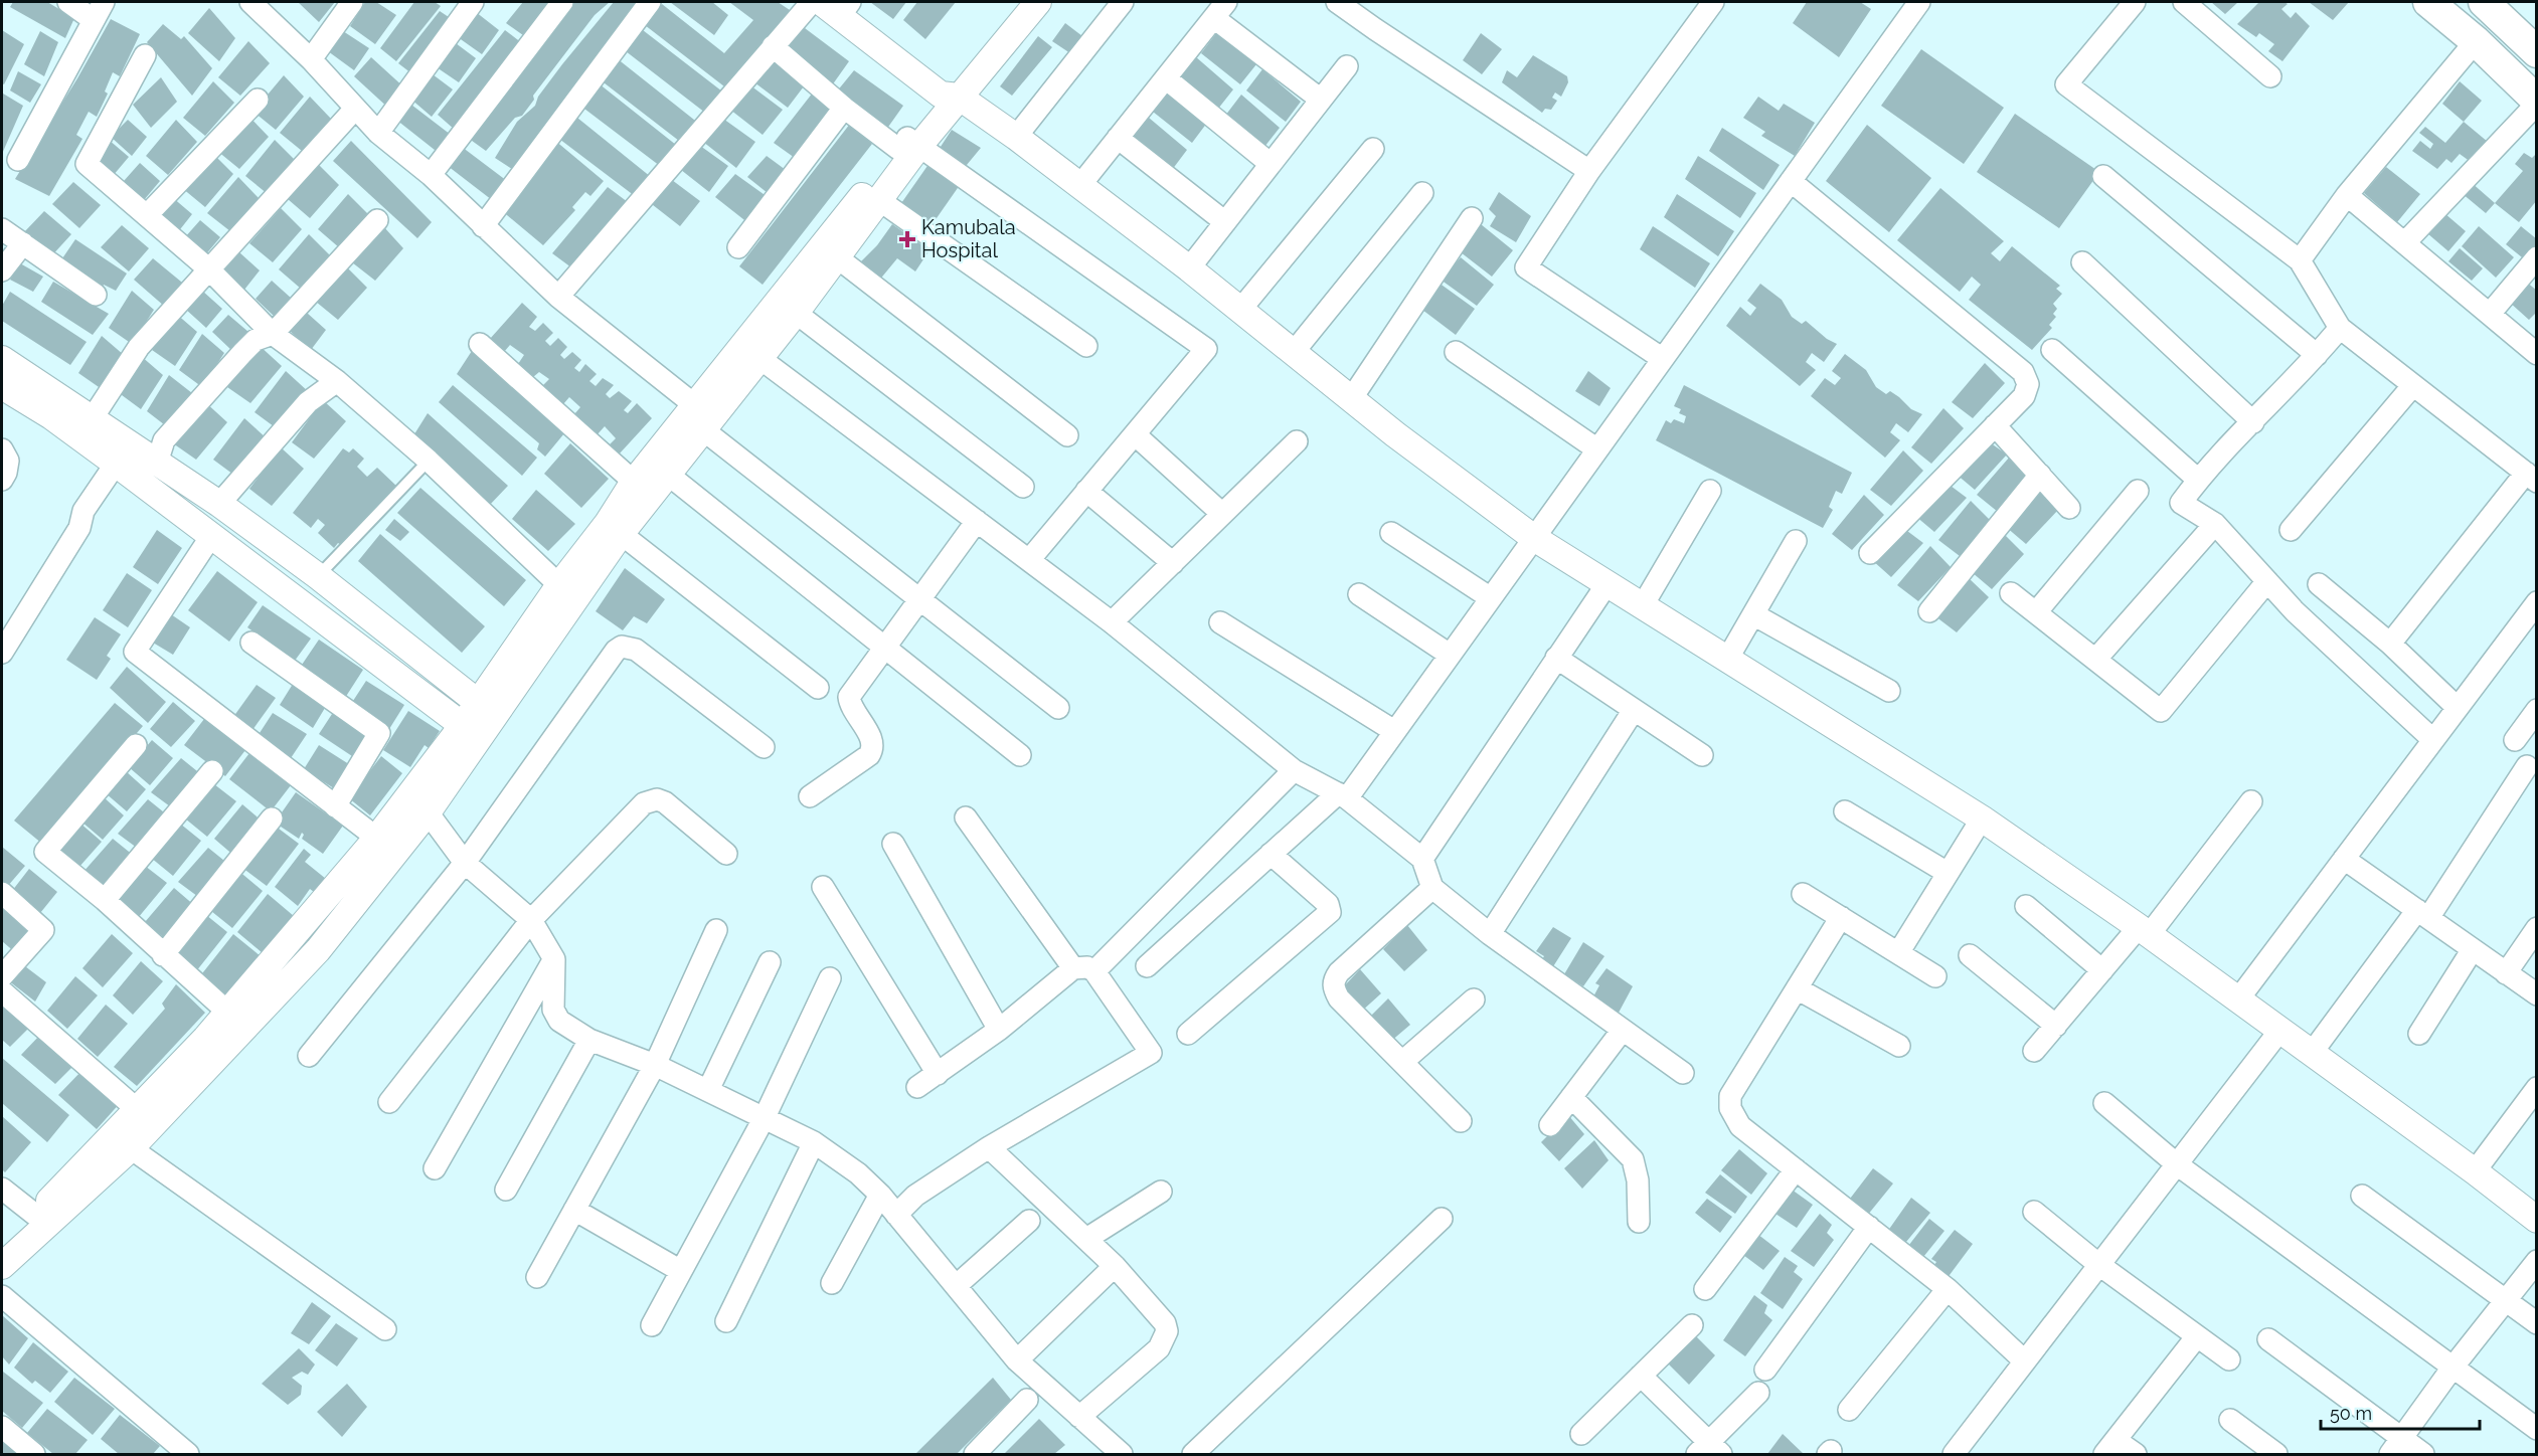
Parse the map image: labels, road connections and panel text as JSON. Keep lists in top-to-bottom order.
{
  "places": {
    "health": ["Kamubala Hospital"]
  },
  "scale_bar": "50 m"
}
